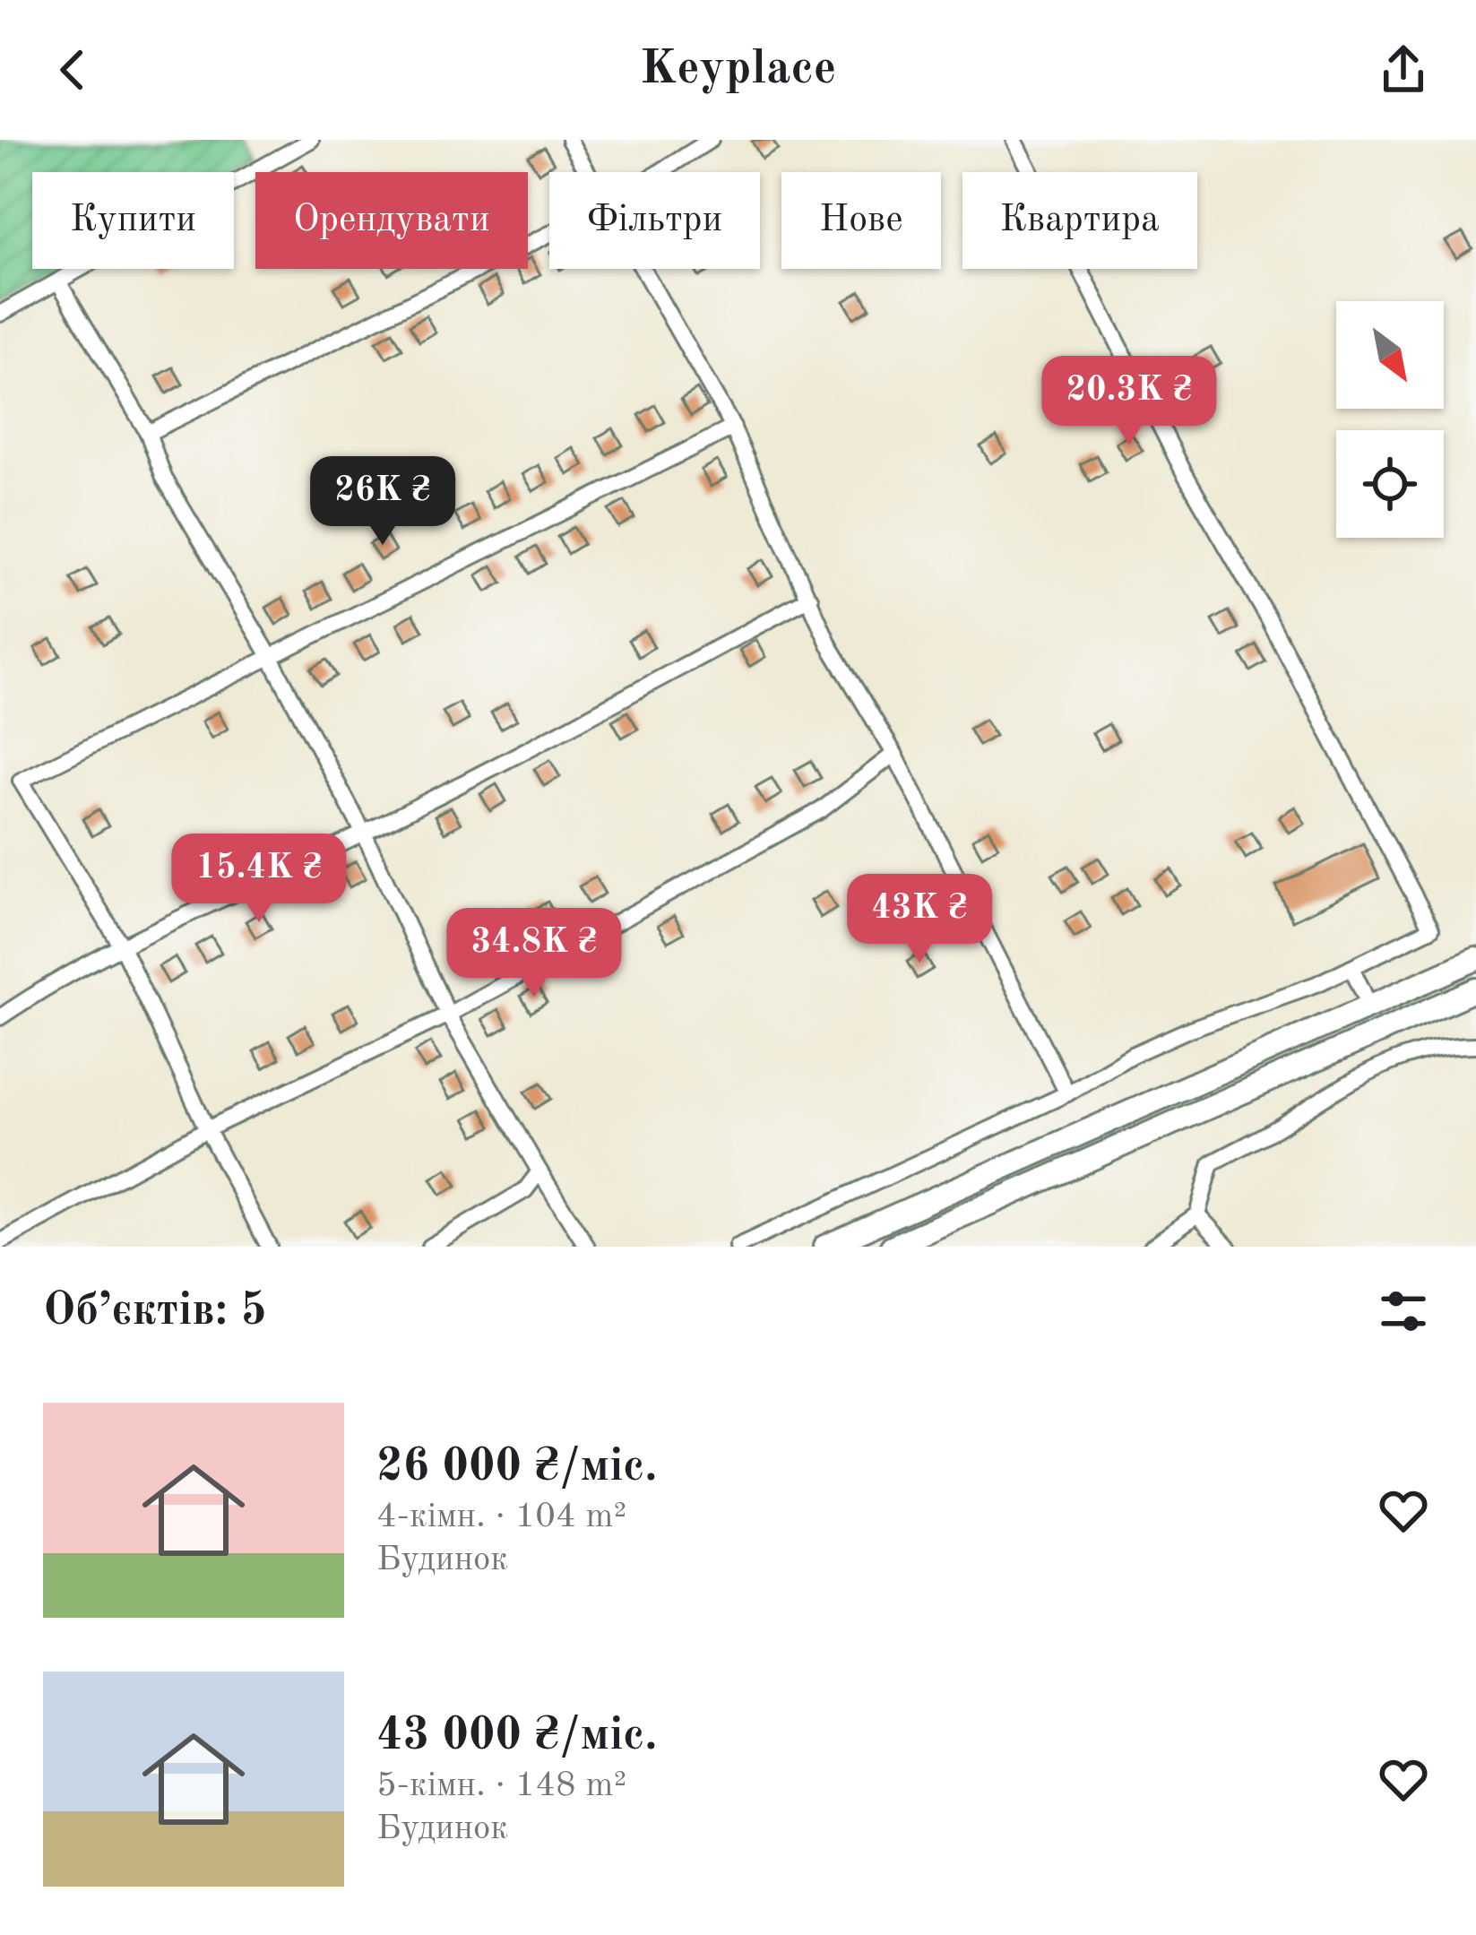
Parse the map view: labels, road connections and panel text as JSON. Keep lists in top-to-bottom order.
{
  "north": "bottom right",
  "page": {
    "header": "Keyplace",
    "chip": [
      "Купити",
      "Орендувати",
      "Фільтри",
      "Нове",
      "Квартира"
    ],
    "price": [
      "20.3K ₴",
      "26K ₴",
      "15.4K ₴",
      "43K ₴",
      "34.8K ₴"
    ],
    "heading": "Об’єктів: 5",
    "list": [
      {
        "name": "26 000 ₴/міс.",
        "note": "4-кімн. · 104 m² · Будинок"
      },
      {
        "name": "43 000 ₴/міс.",
        "note": "5-кімн. · 148 m² · Будинок"
      }
    ]
  }
}
